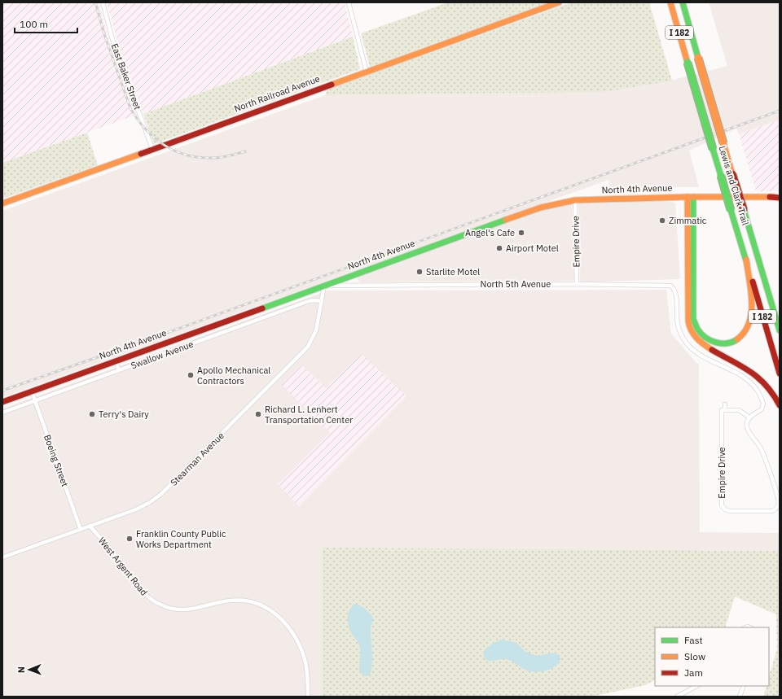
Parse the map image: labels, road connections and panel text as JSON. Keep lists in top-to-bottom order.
{
  "streets": {
    "main road": [
      "I 182",
      "North Railroad Avenue",
      "Lewis and Clark Trail",
      "North 4th Avenue"
    ],
    "street": [
      "East Baker Street",
      "Empire Drive",
      "North 5th Avenue",
      "Swallow Avenue",
      "Stearman Avenue",
      "Boeing Street",
      "West Argent Road"
    ]
  },
  "crossings": [
    ["East Baker Street", "North Railroad Avenue"],
    ["North 4th Avenue", "Empire Drive"],
    ["North 4th Avenue", "North 5th Avenue"],
    ["North 4th Avenue", "Stearman Avenue"],
    ["North 4th Avenue", "Boeing Street"],
    ["Empire Drive", "North 5th Avenue"],
    ["North 5th Avenue", "Stearman Avenue"],
    ["Swallow Avenue", "Stearman Avenue"],
    ["Swallow Avenue", "Boeing Street"],
    ["Stearman Avenue", "Boeing Street"],
    ["Stearman Avenue", "West Argent Road"]
  ],
  "places": [
    "Zimmatic",
    "Angel's Cafe",
    "Airport Motel",
    "Starlite Motel",
    "Apollo Mechanical Contractors",
    "Terry's Dairy",
    "Richard L. Lenhert Transportation Center",
    "Franklin County Public Works Department"
  ],
  "legend": ["Fast", "Slow", "Jam"],
  "scale_bar": "100 m",
  "north": "left"
}
